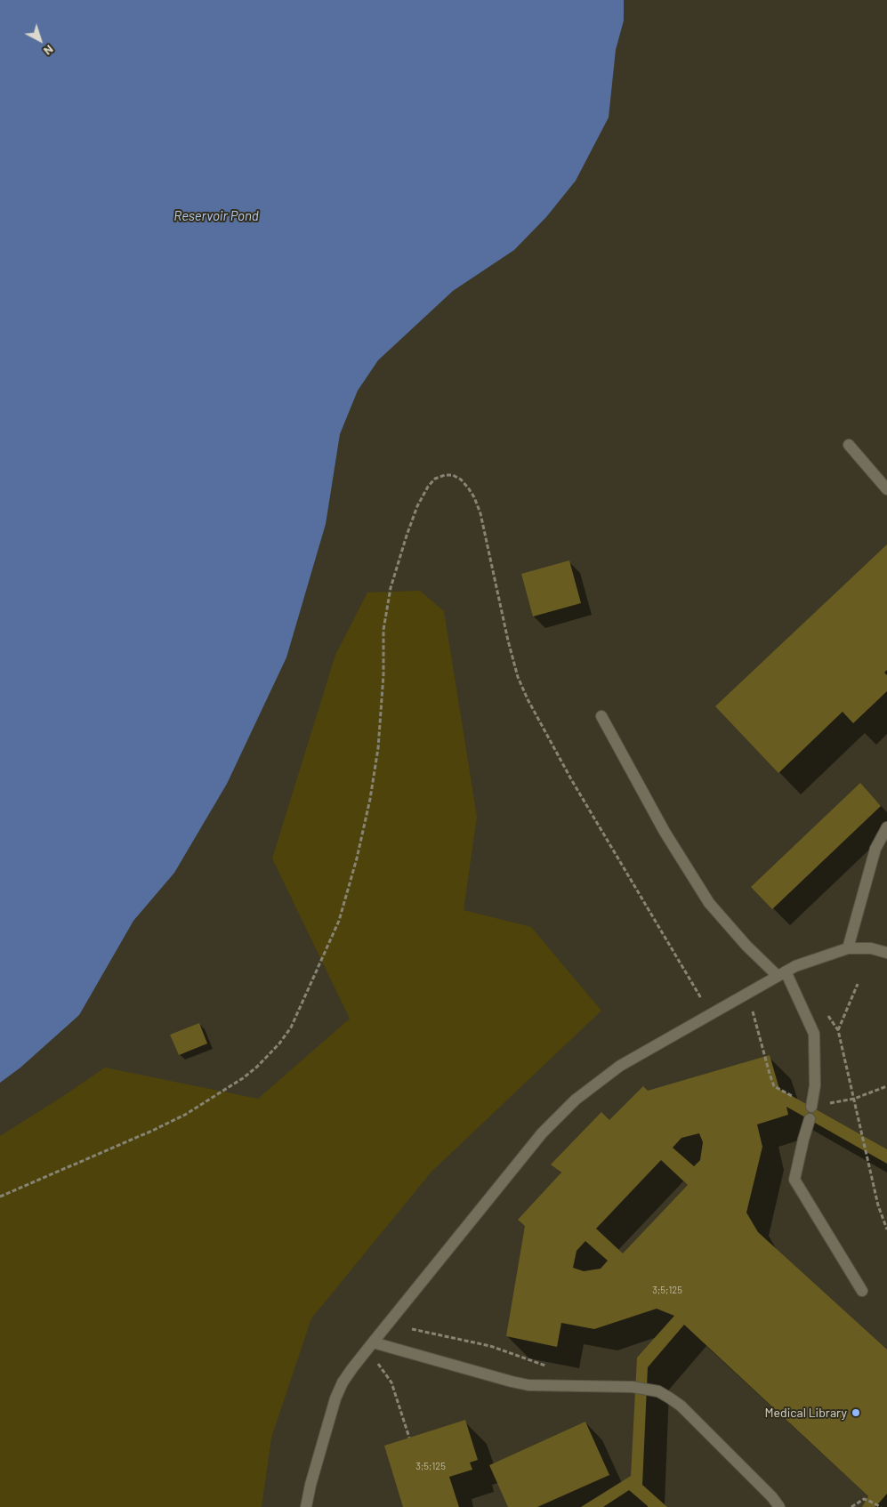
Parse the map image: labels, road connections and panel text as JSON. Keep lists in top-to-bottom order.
{
  "water": ["Reservoir Pond"],
  "places": ["Medical Library"],
  "house_numbers": ["3;5;125", "3;5;125"],
  "north": "bottom right"
}
